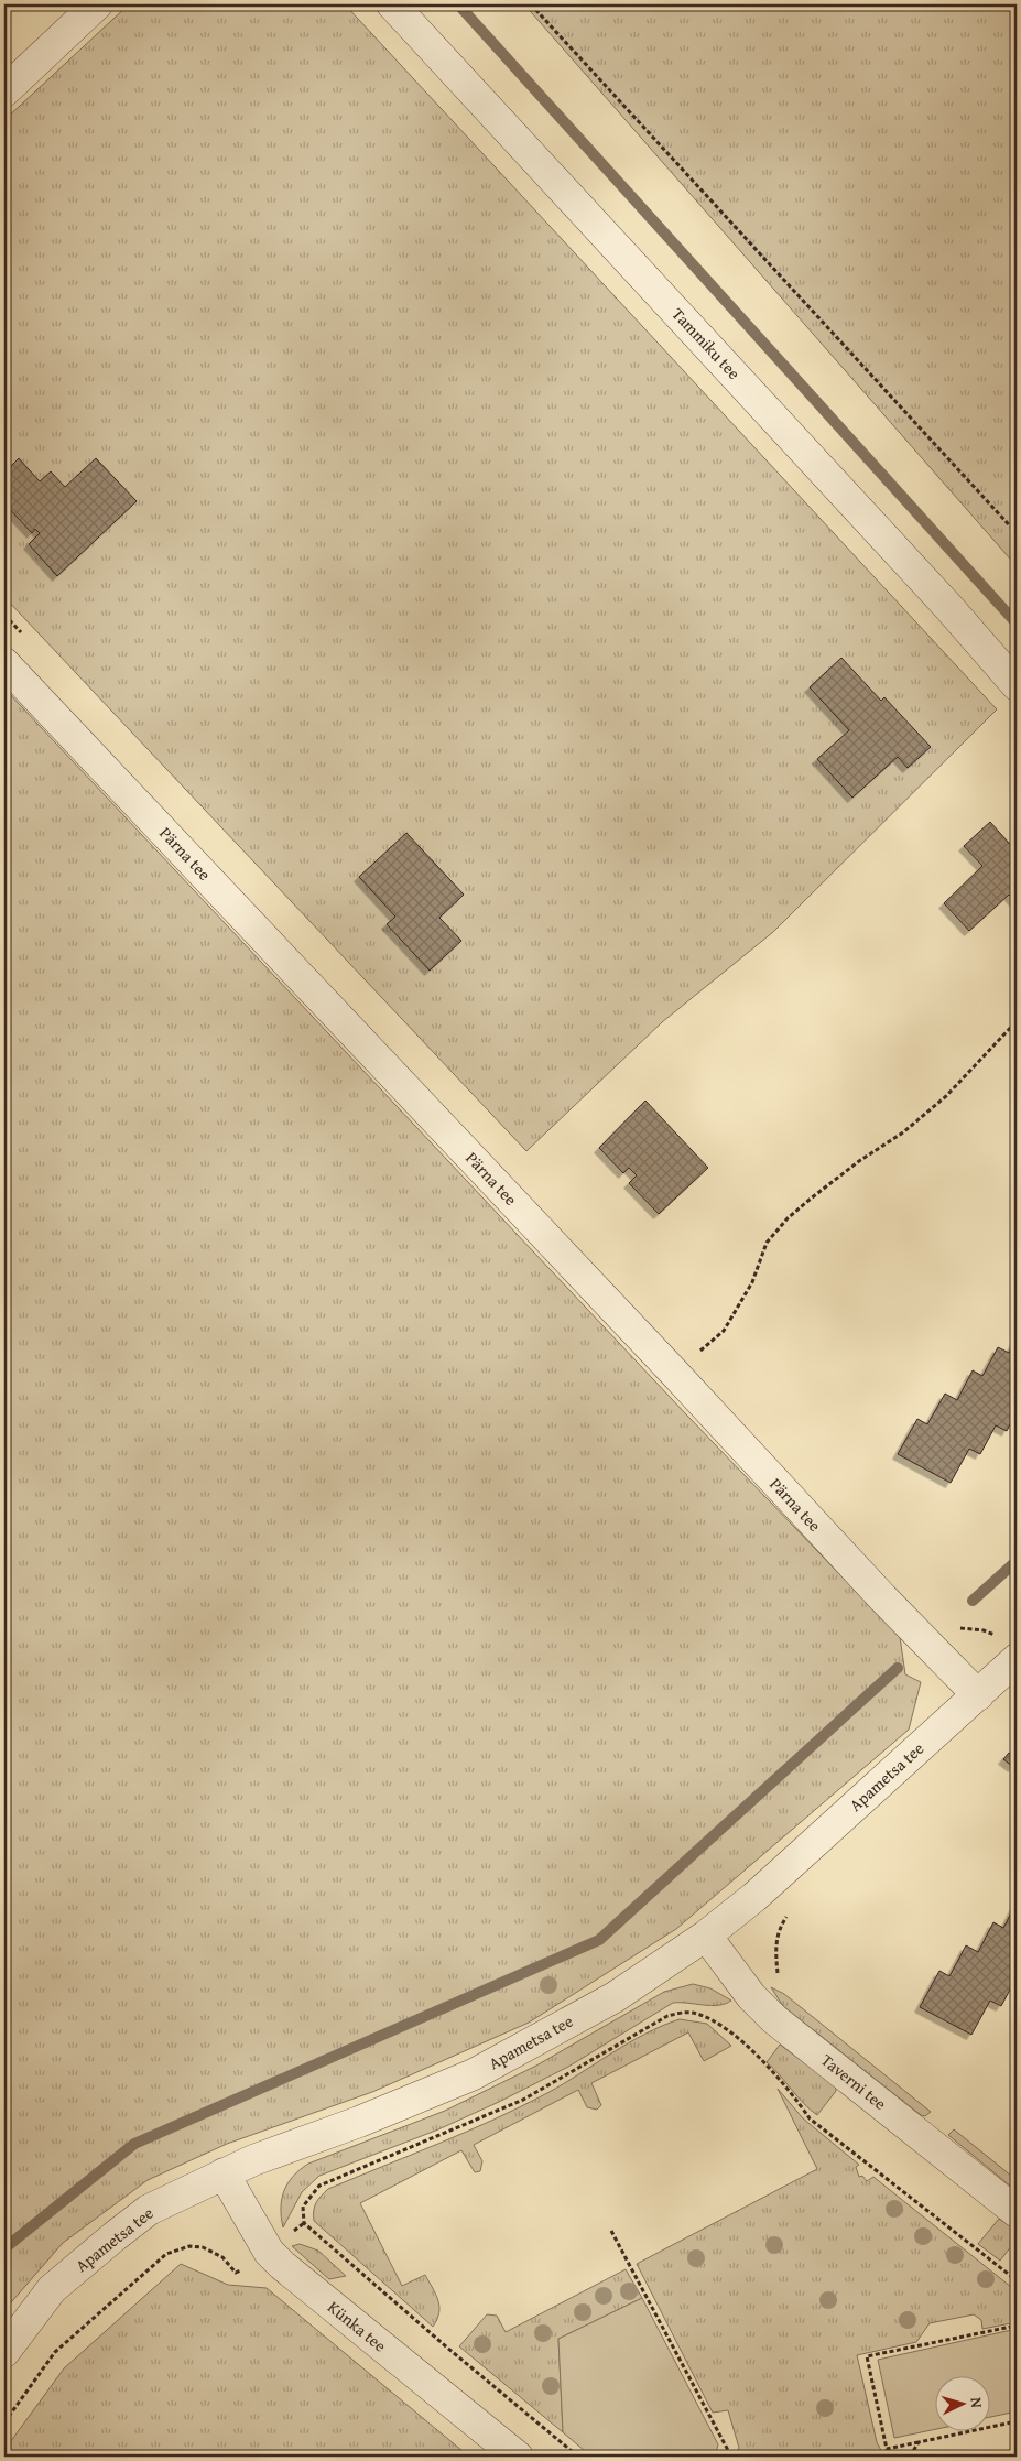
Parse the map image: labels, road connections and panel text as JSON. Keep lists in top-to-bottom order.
{
  "streets": {
    "street": [
      "Tammiku tee",
      "Pärna tee",
      "Apametsa tee",
      "Taverni tee",
      "Künka tee"
    ]
  },
  "crossings": [
    ["Pärna tee", "Apametsa tee"],
    ["Apametsa tee", "Taverni tee"],
    ["Apametsa tee", "Künka tee"]
  ],
  "north": "right"
}
